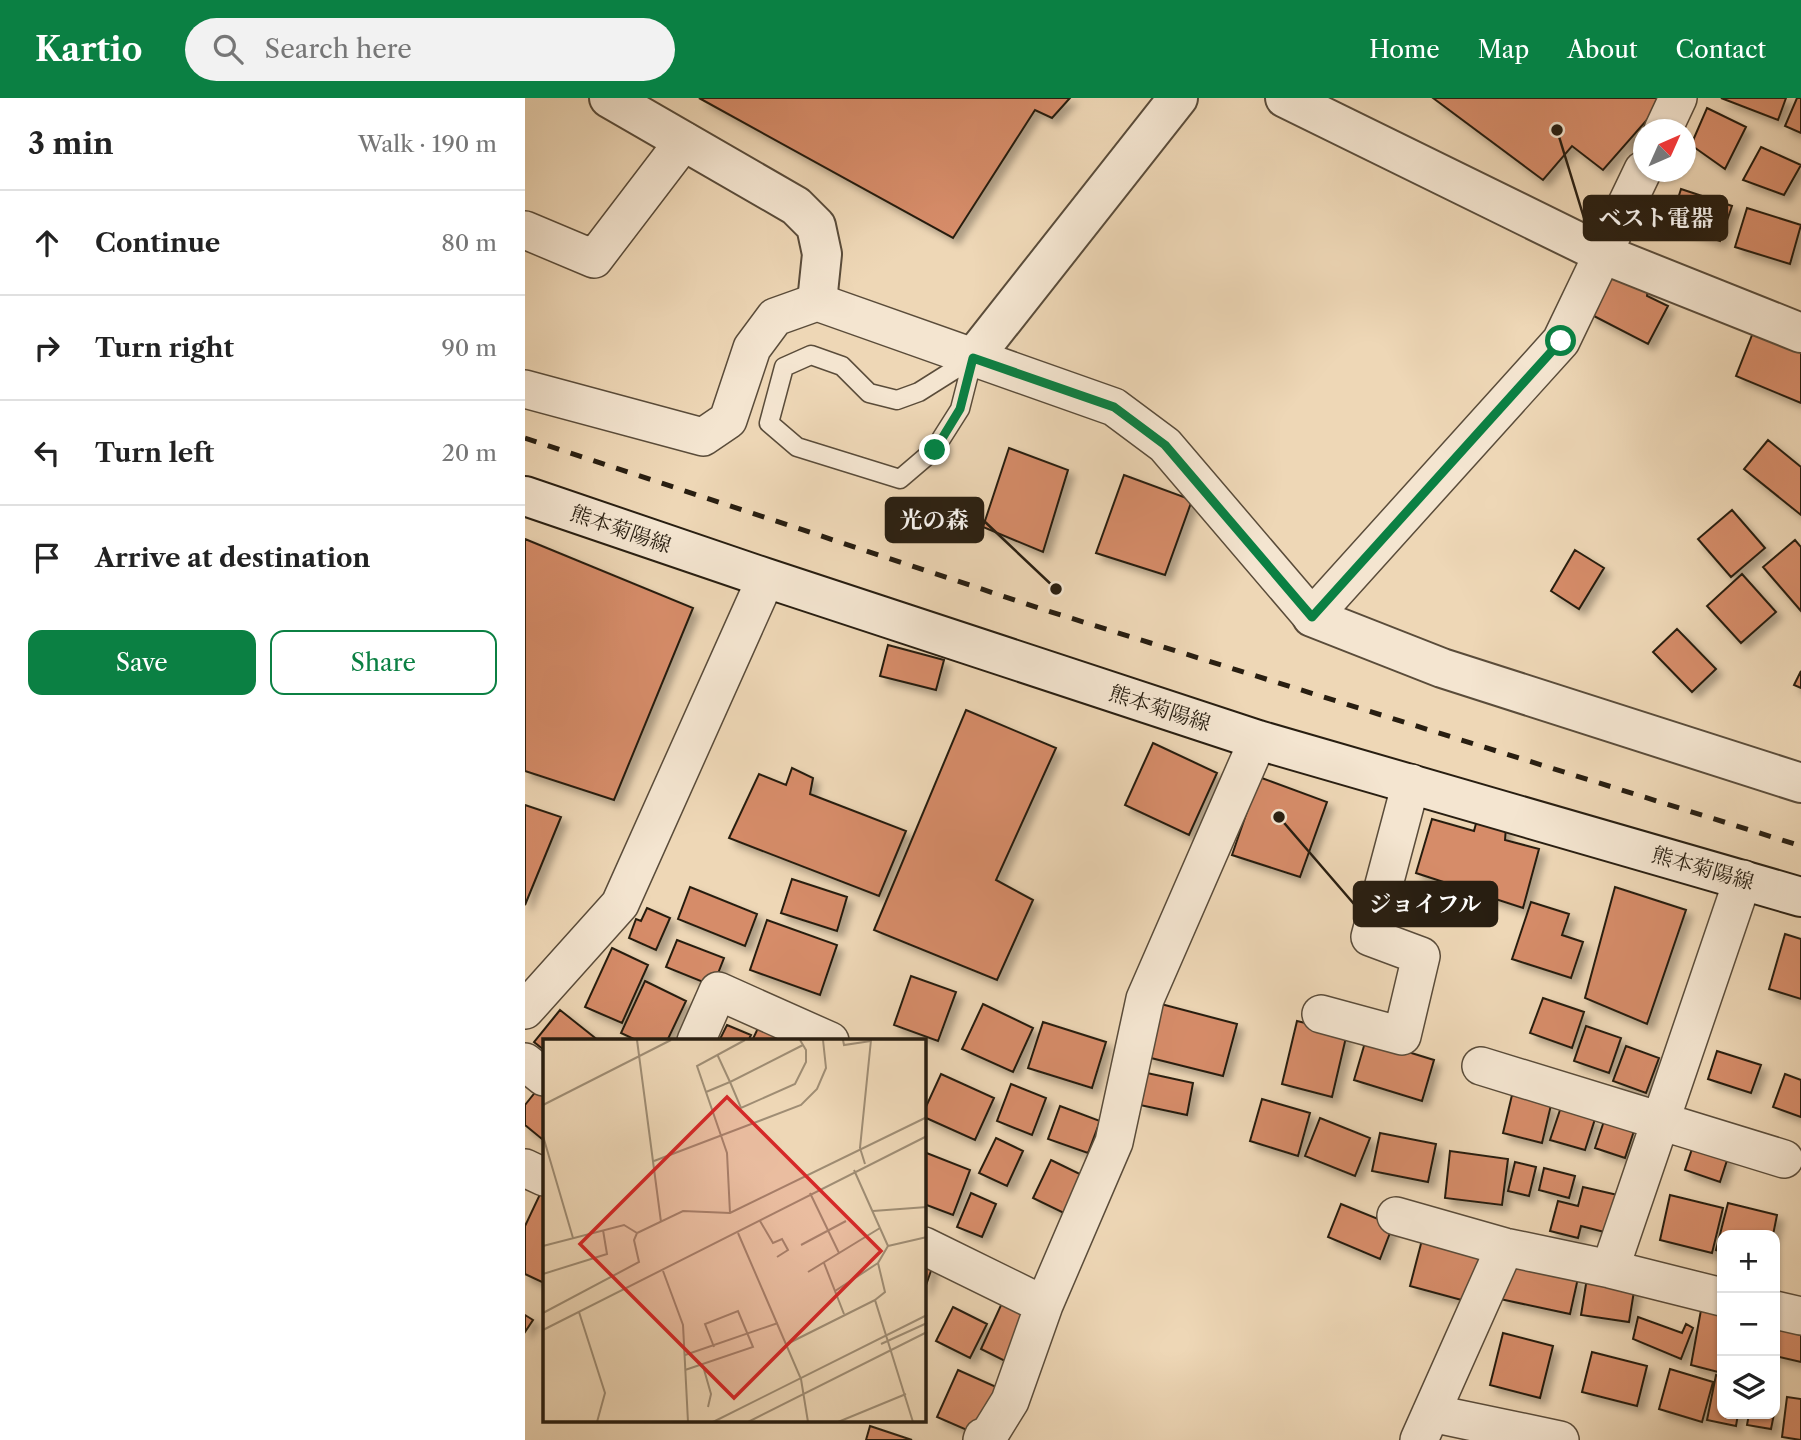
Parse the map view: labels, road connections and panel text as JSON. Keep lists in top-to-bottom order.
{
  "streets": {
    "street": ["熊本菊陽線"]
  },
  "places": ["ベスト電器", "光の森", "ジョイフル"],
  "north": "top right",
  "page": {
    "header": "Kartio",
    "search": "Search here",
    "nav": [
      "Home",
      "Map",
      "About",
      "Contact"
    ],
    "heading": ["3 min", "Walk · 190 m"],
    "list": [
      ["Continue", "80 m"],
      ["Turn right", "90 m"],
      ["Turn left", "20 m"],
      "Arrive at destination"
    ],
    "buttons": ["Save", "Share"],
    "map_buttons": ["+", "−"]
  }
}
